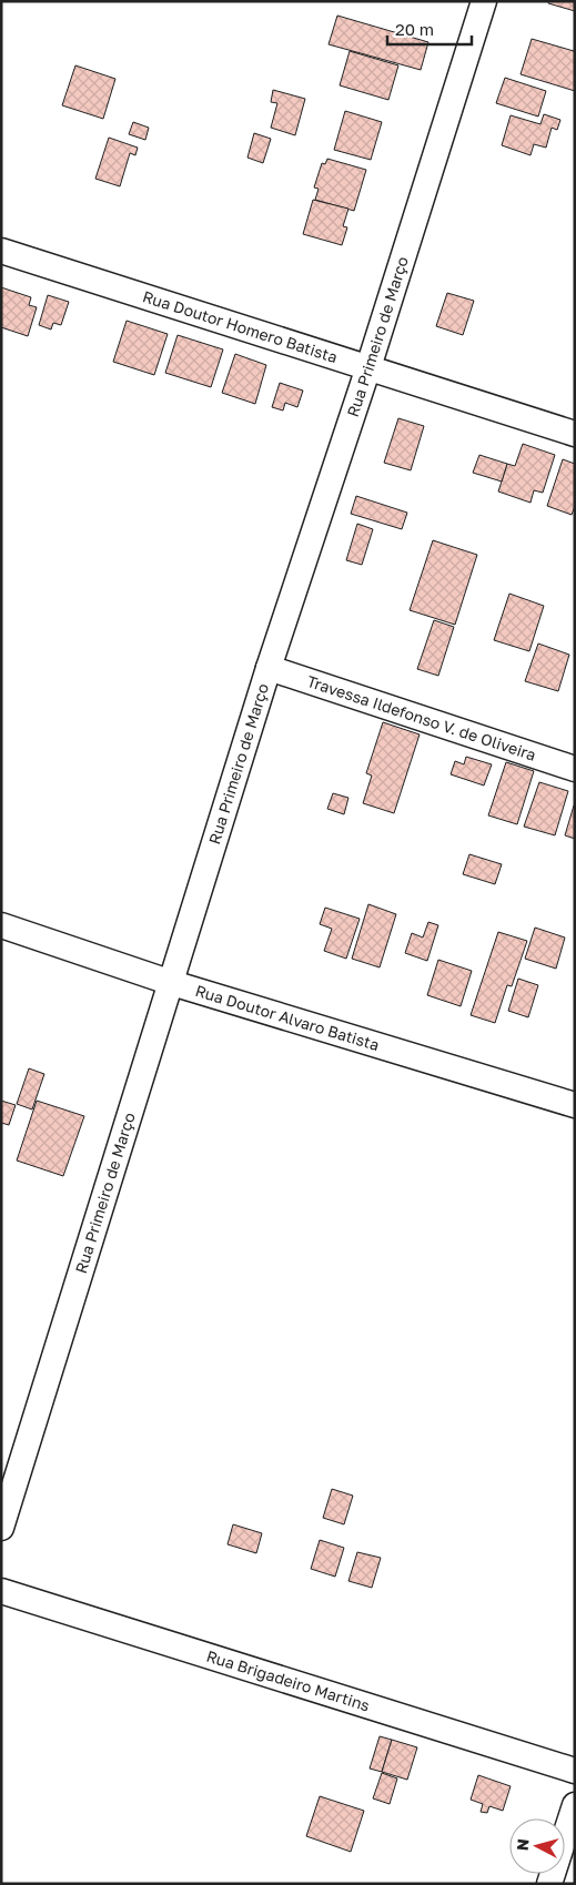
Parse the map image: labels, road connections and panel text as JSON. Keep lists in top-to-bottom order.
{
  "streets": {
    "street": [
      "Rua Doutor Homero Batista",
      "Rua Primeiro de Março",
      "Travessa Ildefonso V. de Oliveira",
      "Rua Doutor Alvaro Batista",
      "Rua Brigadeiro Martins"
    ]
  },
  "crossings": [
    ["Rua Doutor Homero Batista", "Rua Primeiro de Março"],
    ["Rua Primeiro de Março", "Travessa Ildefonso V. de Oliveira"],
    ["Rua Primeiro de Março", "Rua Doutor Alvaro Batista"]
  ],
  "scale_bar": "20 m",
  "north": "left"
}
